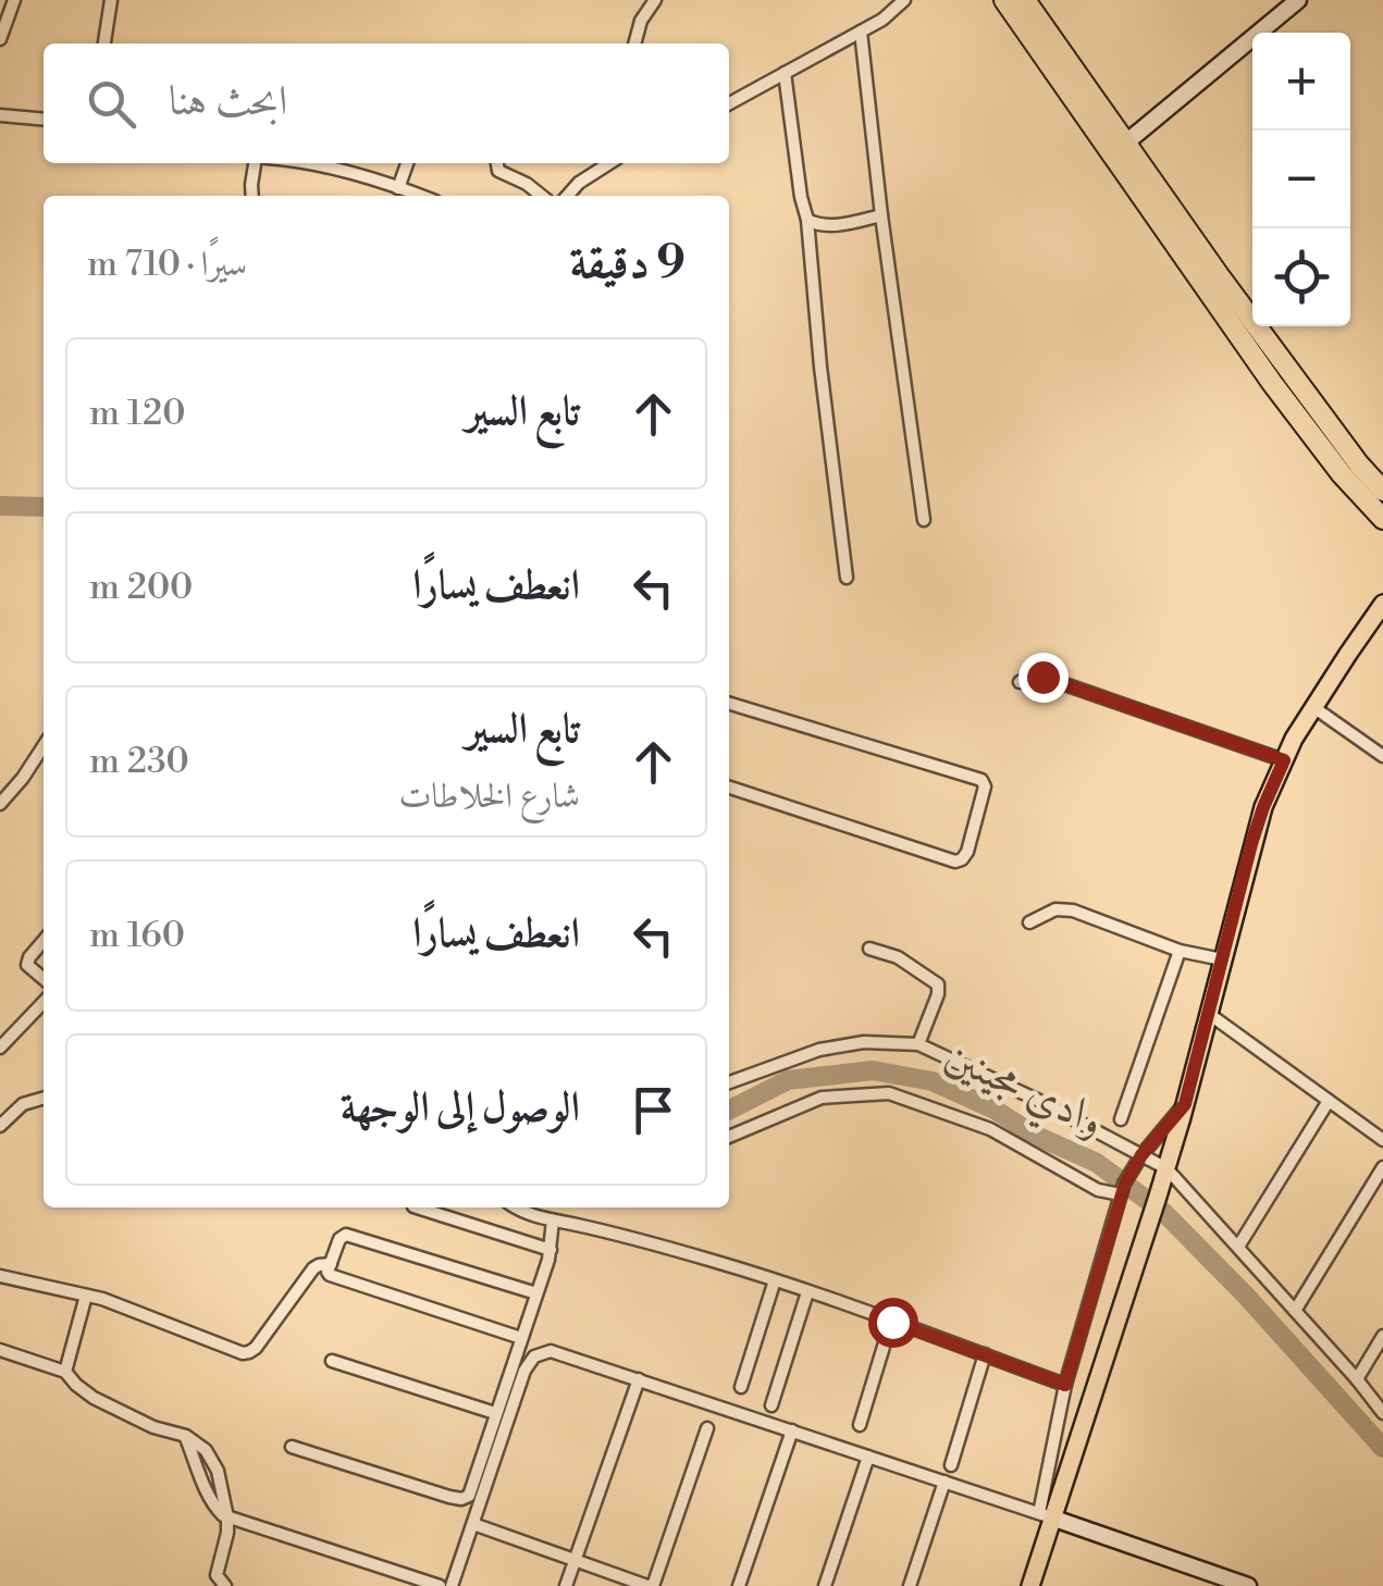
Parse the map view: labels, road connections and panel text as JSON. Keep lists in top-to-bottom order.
{
  "water": ["وادي مجينين"],
  "page": {
    "map_buttons": ["+", "−"],
    "search": "ابحث هنا",
    "heading": ["9 دقيقة", "سيرًا · 710 m"],
    "list": [
      ["تابع السير", "120 m"],
      ["انعطف يسارًا", "200 m"],
      ["تابع السير", "شارع الخلاطات", "230 m"],
      ["انعطف يسارًا", "160 m"],
      "الوصول إلى الوجهة"
    ]
  }
}
